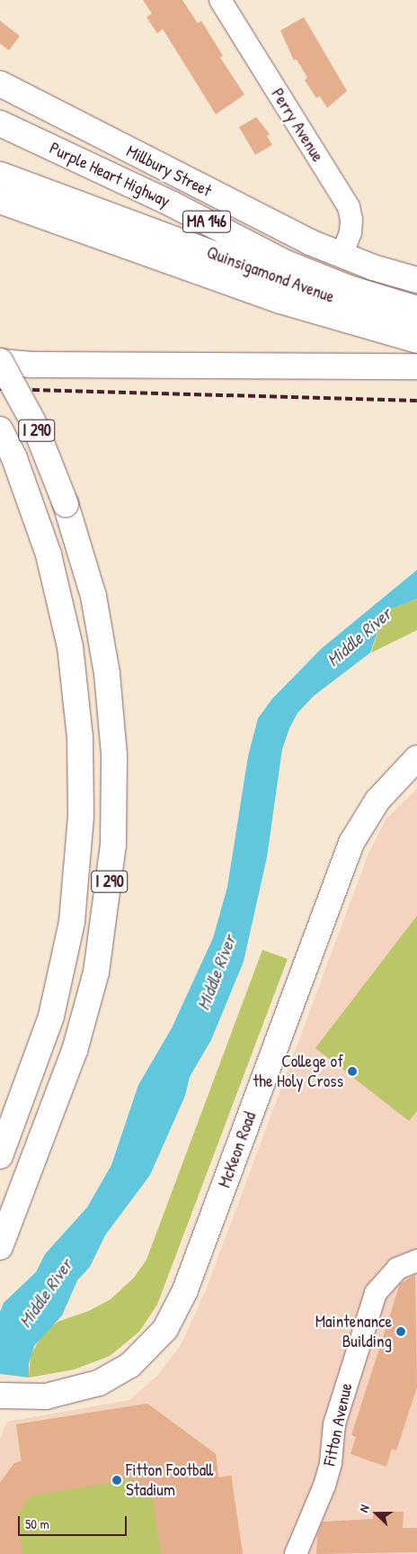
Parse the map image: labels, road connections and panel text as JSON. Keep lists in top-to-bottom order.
{
  "streets": {
    "main road": [
      "Millbury Street",
      "Purple Heart Highway",
      "MA 146",
      "Quinsigamond Avenue",
      "I 290",
      "McKeon Road"
    ],
    "street": ["Perry Avenue", "Fitton Avenue"]
  },
  "crossings": [
    ["Perry Avenue", "Millbury Street"]
  ],
  "water": ["Middle River"],
  "places": ["College of the Holy Cross", "Maintenance Building", "Fitton Football Stadium"],
  "scale_bar": "50 m",
  "north": "left"
}
